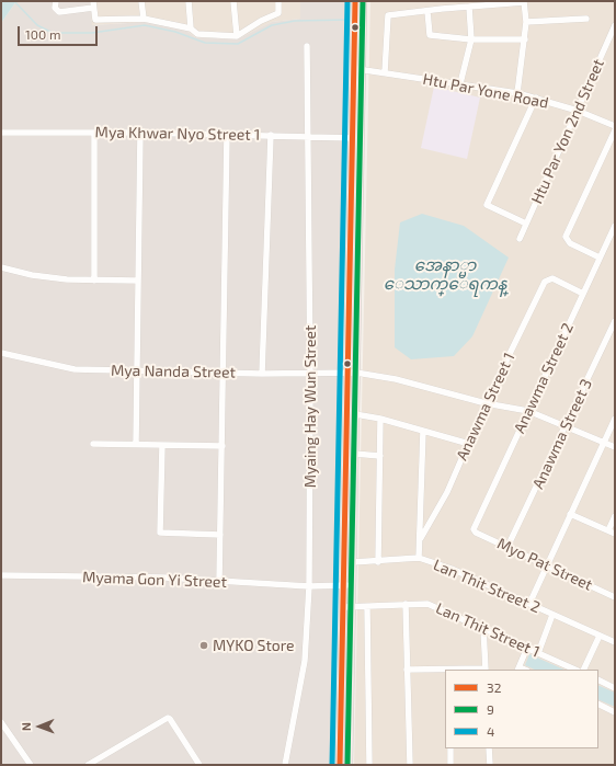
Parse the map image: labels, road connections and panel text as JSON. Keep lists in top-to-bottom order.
{
  "streets": {
    "street": [
      "Htu Par Yone Road",
      "Htu Par Yon 2nd Street",
      "Mya Khwar Nyo Street 1",
      "Mya Nanda Street",
      "Anawma Street 2",
      "Myaing Hay Wun Street",
      "Anawma Street 1",
      "Anawma Street 3",
      "Myo Pat Street",
      "Myama Gon Yi Street",
      "Lan Thit Street 2",
      "Lan Thit Street 1"
    ]
  },
  "crossings": [
    ["Htu Par Yone Road", "Htu Par Yon 2nd Street"],
    ["Mya Khwar Nyo Street 1", "Myaing Hay Wun Street"],
    ["Mya Nanda Street", "Anawma Street 2"],
    ["Mya Nanda Street", "Myaing Hay Wun Street"],
    ["Mya Nanda Street", "Anawma Street 1"],
    ["Mya Nanda Street", "Anawma Street 3"],
    ["Anawma Street 2", "Anawma Street 1"],
    ["Anawma Street 2", "Myo Pat Street"],
    ["Myaing Hay Wun Street", "Myama Gon Yi Street"],
    ["Anawma Street 3", "Myo Pat Street"]
  ],
  "water": ["အေနာ္မာ ေသာက္ေရကန္"],
  "places": ["MYKO Store"],
  "lines": ["transit line 32", "transit line 9", "transit line 4"],
  "legend": ["32", "9", "4"],
  "scale_bar": "100 m",
  "north": "left"
}
